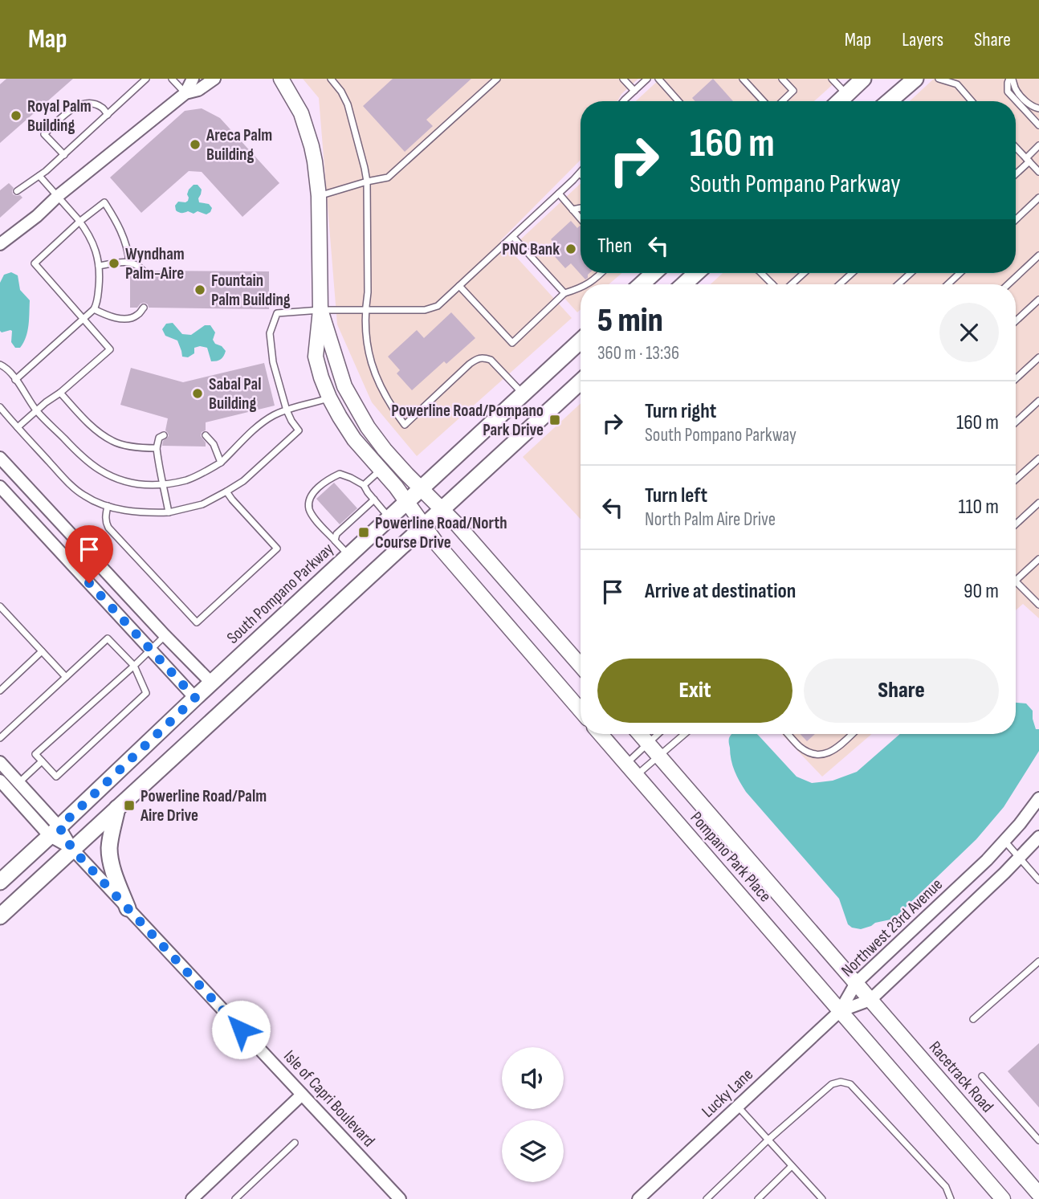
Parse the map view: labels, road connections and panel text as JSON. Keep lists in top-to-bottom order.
{
  "streets": {
    "main road": ["South Pompano Parkway"],
    "street": [
      "Pompano Park Place",
      "Northwest 23rd Avenue",
      "Racetrack Road",
      "Lucky Lane",
      "Isle of Capri Boulevard"
    ]
  },
  "crossings": [
    ["South Pompano Parkway", "Isle of Capri Boulevard"],
    ["Pompano Park Place", "Northwest 23rd Avenue"],
    ["Pompano Park Place", "Racetrack Road"],
    ["Pompano Park Place", "Lucky Lane"],
    ["Northwest 23rd Avenue", "Racetrack Road"],
    ["Northwest 23rd Avenue", "Lucky Lane"]
  ],
  "places": {
    "other": [
      "Royal Palm Building",
      "Areca Palm Building",
      "PNC Bank",
      "Wyndham Palm-Aire",
      "Fountain Palm Building",
      "Sabal Pal Building"
    ],
    "transit": ["Powerline Road/Pompano Park Drive", "Powerline Road/North Course Drive", "Powerline Road/Palm Aire Drive"]
  },
  "page": {
    "header": "Map",
    "nav": ["Map", "Layers", "Share"],
    "turn": ["160 m", "South Pompano Parkway"],
    "then": "Then",
    "heading": ["5 min", "360 m · 13:36"],
    "list": [
      {
        "name": "Turn right",
        "note": "South Pompano Parkway",
        "value": "160 m"
      },
      {
        "name": "Turn left",
        "note": "North Palm Aire Drive",
        "value": "110 m"
      },
      {
        "name": "Arrive at destination",
        "value": "90 m"
      }
    ],
    "buttons": ["Exit", "Share"]
  }
}
